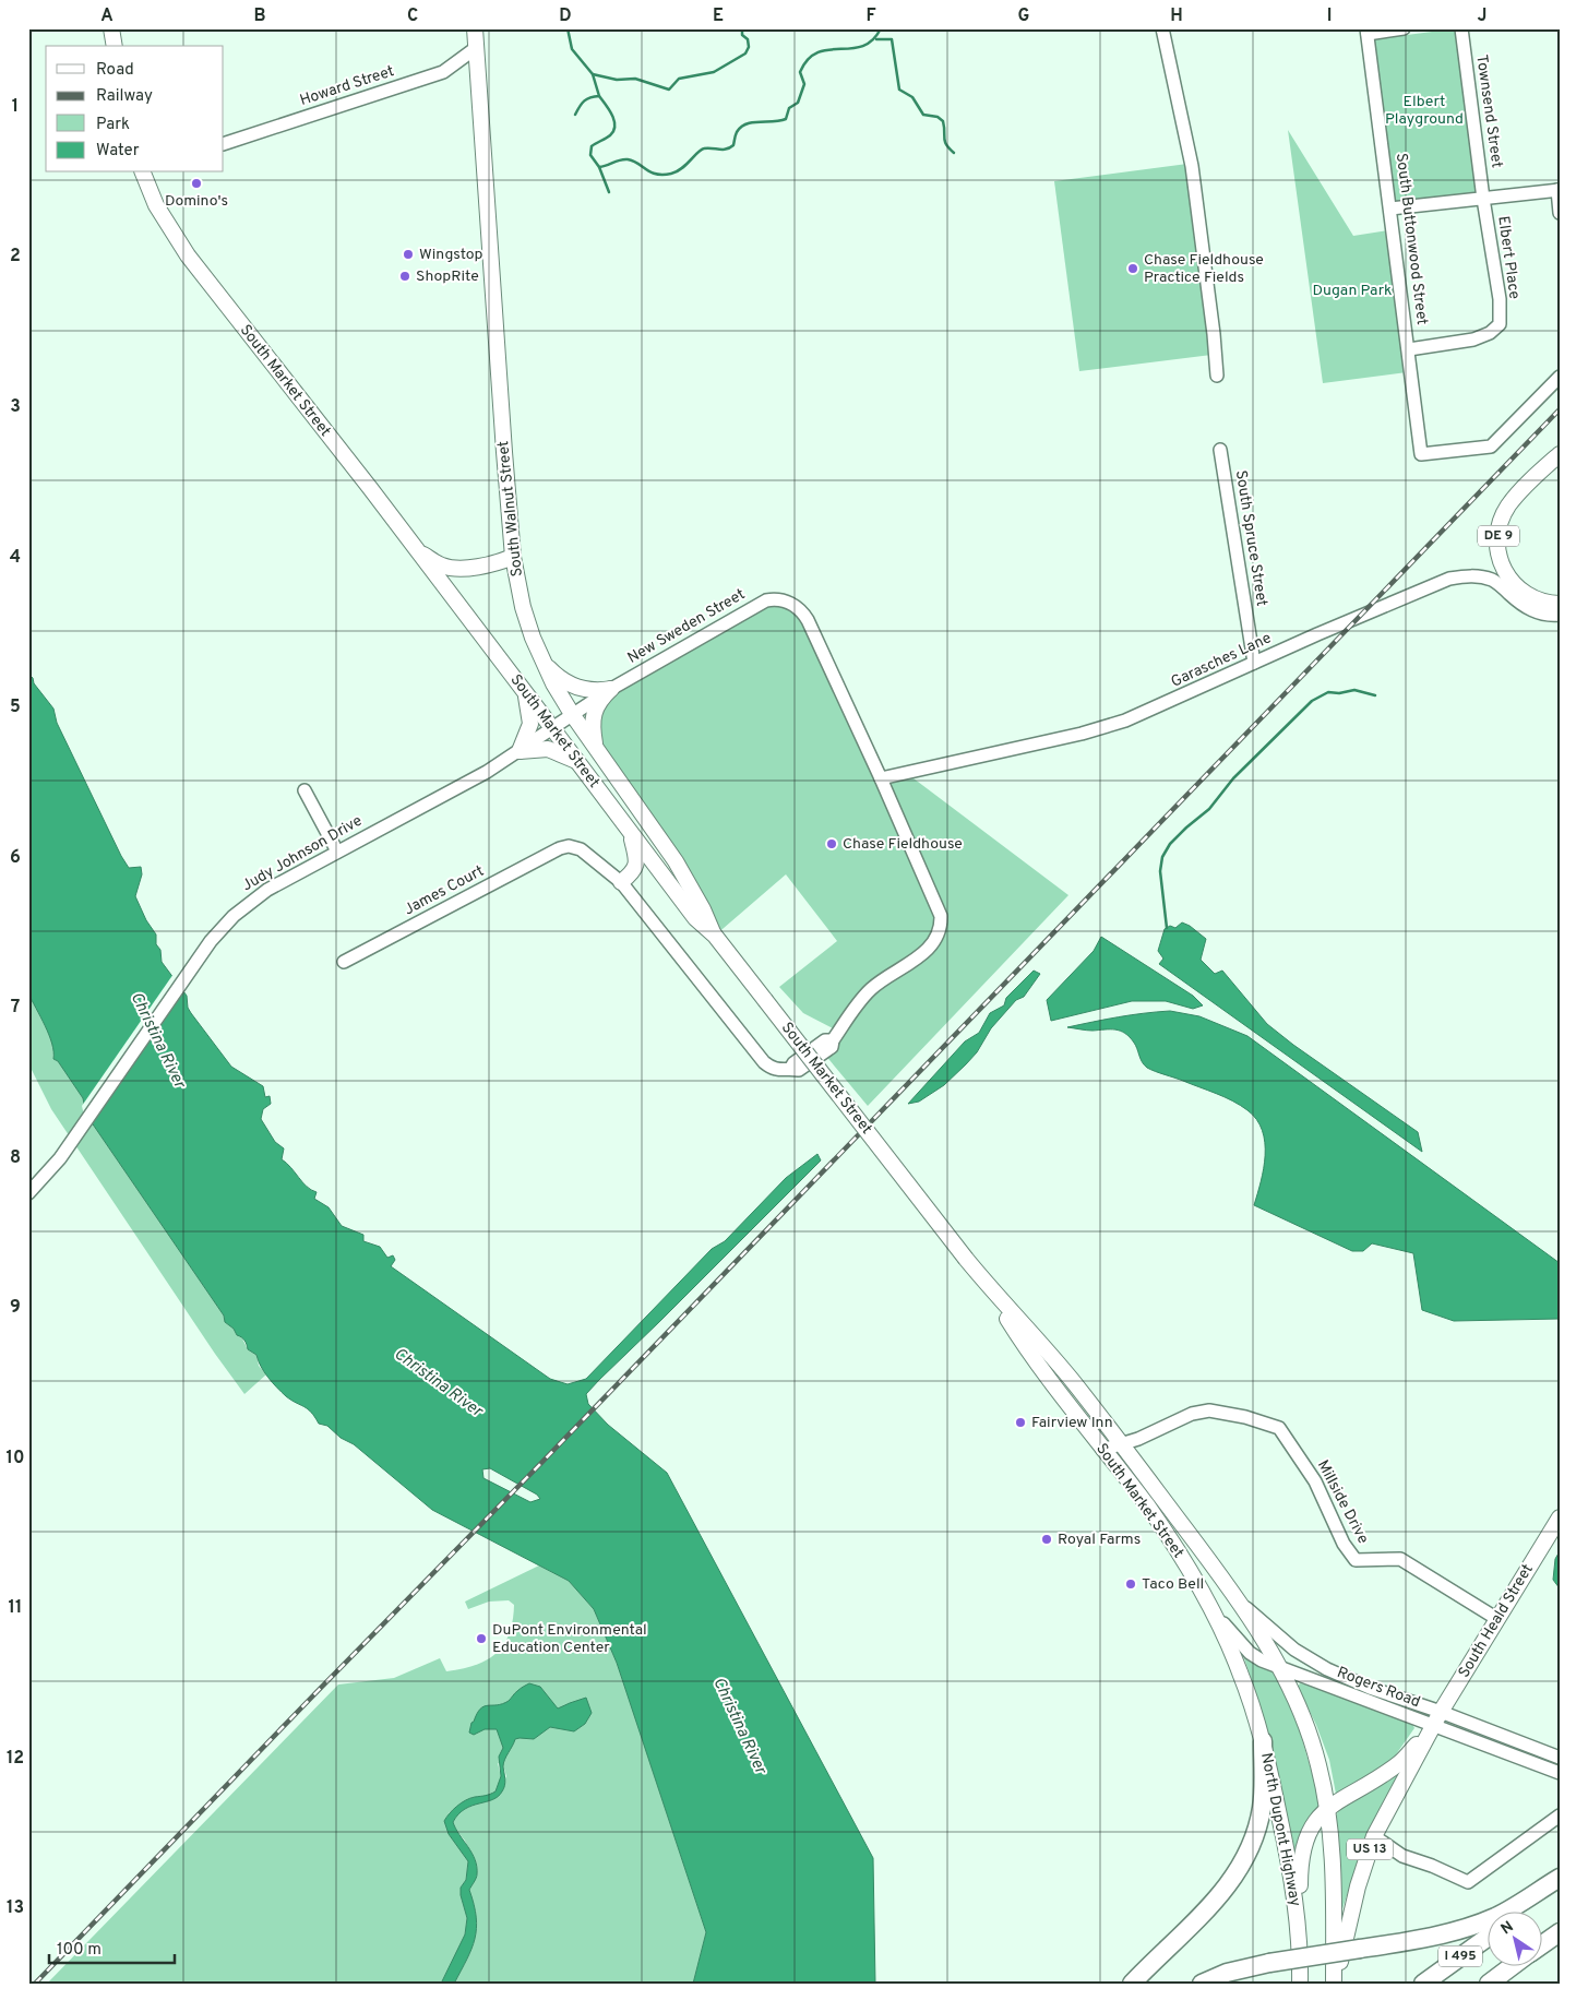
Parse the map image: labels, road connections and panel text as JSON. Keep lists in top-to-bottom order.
{
  "streets": {
    "highway": ["I 495"],
    "main road": [
      "South Market Street",
      "South Walnut Street",
      "DE 9",
      "South Heald Street",
      "North Dupont Highway",
      "US 13"
    ],
    "street": [
      "Howard Street",
      "Townsend Street",
      "South Buttonwood Street",
      "Elbert Place",
      "South Spruce Street",
      "New Sweden Street",
      "Garasches Lane",
      "Judy Johnson Drive",
      "James Court",
      "Millside Drive",
      "Rogers Road"
    ]
  },
  "crossings": [
    ["Howard Street", "South Walnut Street"],
    ["Townsend Street", "Elbert Place"],
    ["South Buttonwood Street", "Elbert Place"],
    ["South Market Street", "South Walnut Street"],
    ["South Market Street", "New Sweden Street"],
    ["South Market Street", "Garasches Lane"],
    ["South Market Street", "Judy Johnson Drive"],
    ["South Market Street", "James Court"],
    ["South Market Street", "Millside Drive"],
    ["South Market Street", "Rogers Road"],
    ["South Market Street", "North Dupont Highway"],
    ["South Walnut Street", "New Sweden Street"],
    ["South Walnut Street", "Judy Johnson Drive"],
    ["South Spruce Street", "Garasches Lane"],
    ["New Sweden Street", "Garasches Lane"],
    ["New Sweden Street", "Judy Johnson Drive"],
    ["Millside Drive", "South Heald Street"],
    ["South Heald Street", "Rogers Road"],
    ["South Heald Street", "North Dupont Highway"]
  ],
  "water": ["Christina River"],
  "parks": ["Elbert Playground", "Dugan Park"],
  "places": [
    "Domino's",
    "Wingstop",
    "Chase Fieldhouse Practice Fields",
    "ShopRite",
    "Chase Fieldhouse",
    "Fairview Inn",
    "Royal Farms",
    "Taco Bell",
    "DuPont Environmental Education Center"
  ],
  "legend": [
    "Road",
    "Railway",
    "Park",
    "Water"
  ],
  "scale_bar": "100 m",
  "north": "top left",
  "grid": {
    "columns": [
      "A",
      "B",
      "C",
      "D",
      "E",
      "F",
      "G",
      "H",
      "I",
      "J"
    ],
    "rows": [
      "1",
      "2",
      "3",
      "4",
      "5",
      "6",
      "7",
      "8",
      "9",
      "10",
      "11",
      "12",
      "13"
    ]
  }
}
